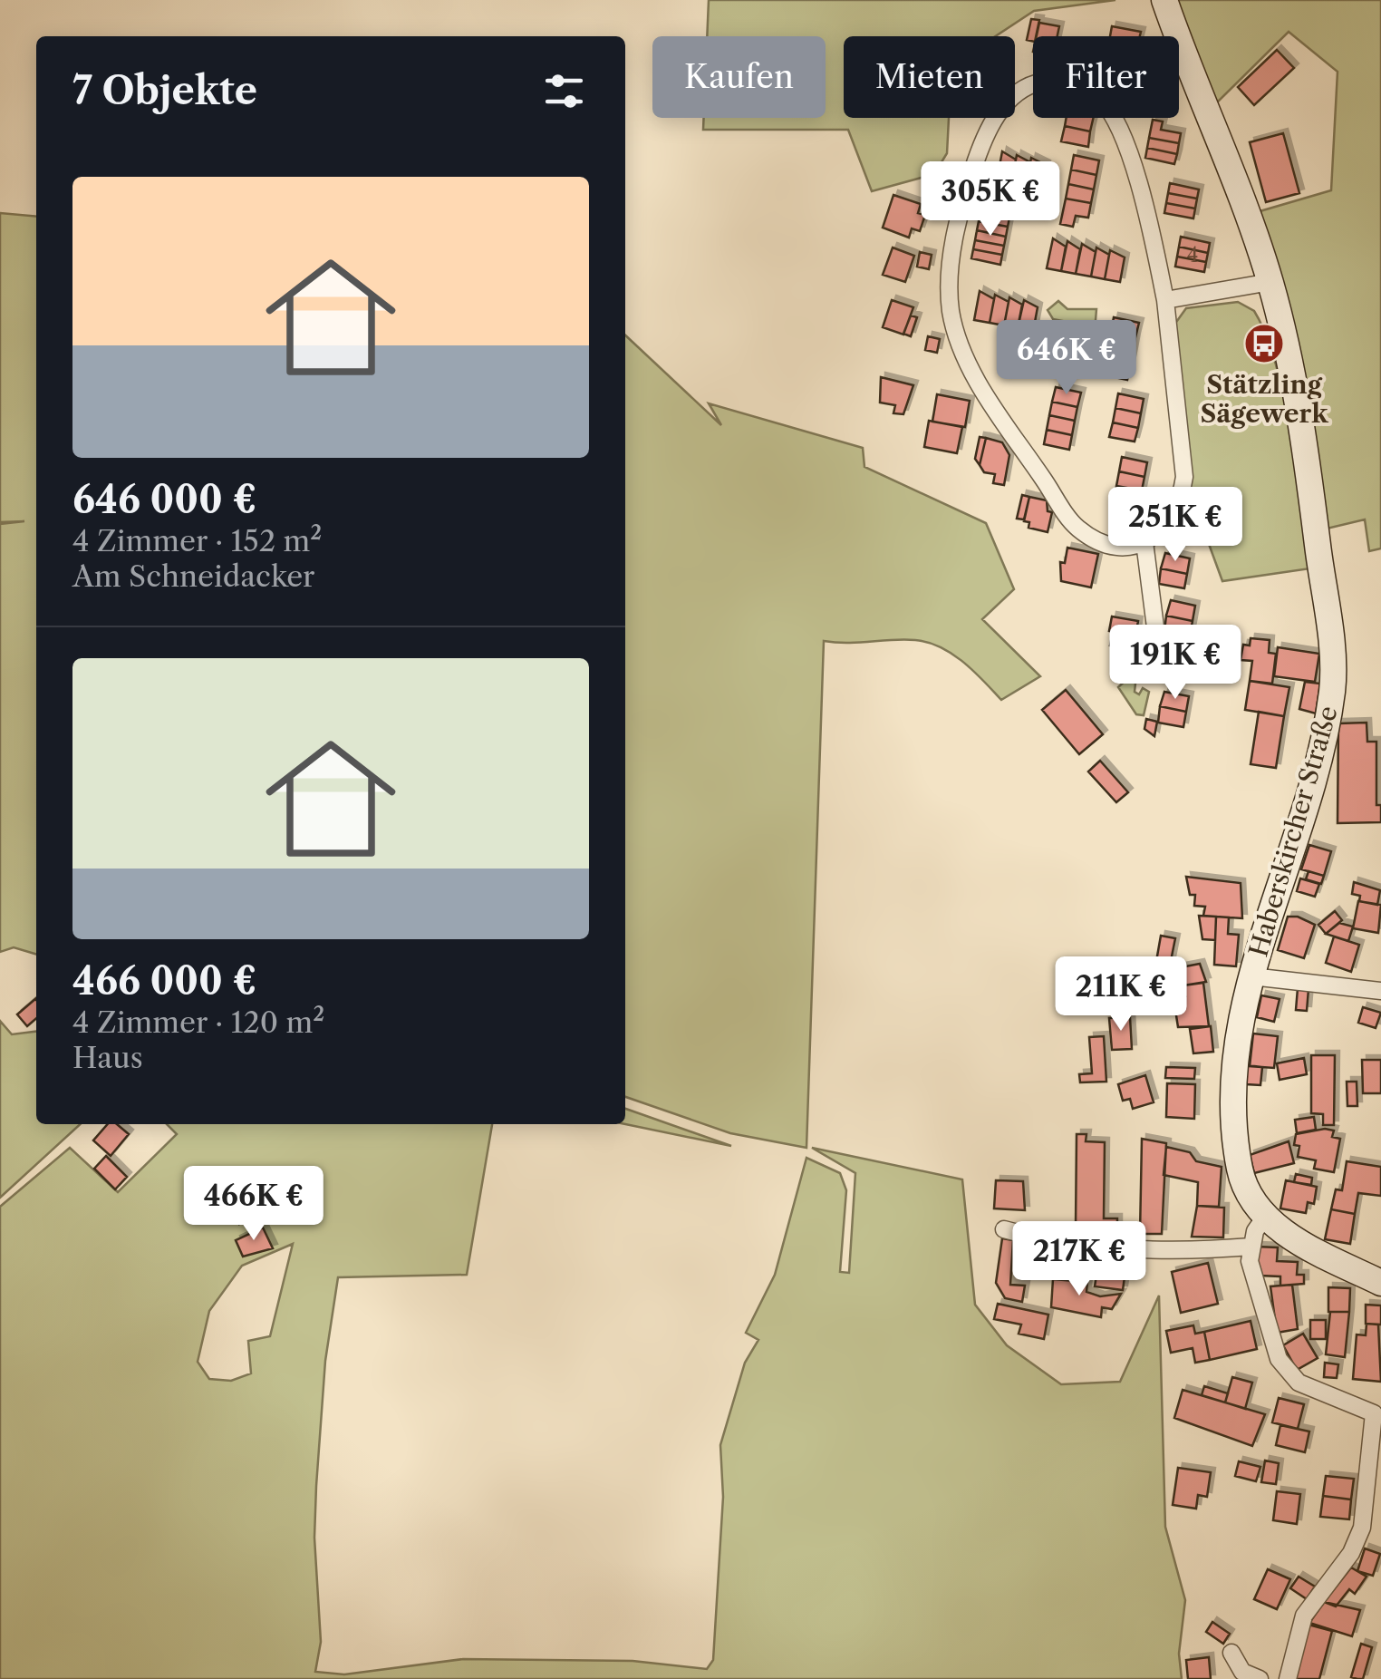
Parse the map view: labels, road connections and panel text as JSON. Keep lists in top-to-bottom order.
{
  "streets": {
    "street": ["Haberskircher Straße"]
  },
  "places": {
    "bus stop": ["Stätzling Sägewerk"]
  },
  "house_numbers": ["4"],
  "page": {
    "chip": ["Kaufen", "Mieten", "Filter"],
    "heading": "7 Objekte",
    "list": [
      {
        "name": "646 000 €",
        "note": "4 Zimmer · 152 m² · Am Schneidacker"
      },
      {
        "name": "466 000 €",
        "note": "4 Zimmer · 120 m² · Haus"
      }
    ],
    "price": [
      "305K €",
      "646K €",
      "251K €",
      "191K €",
      "211K €",
      "466K €",
      "217K €"
    ]
  }
}
